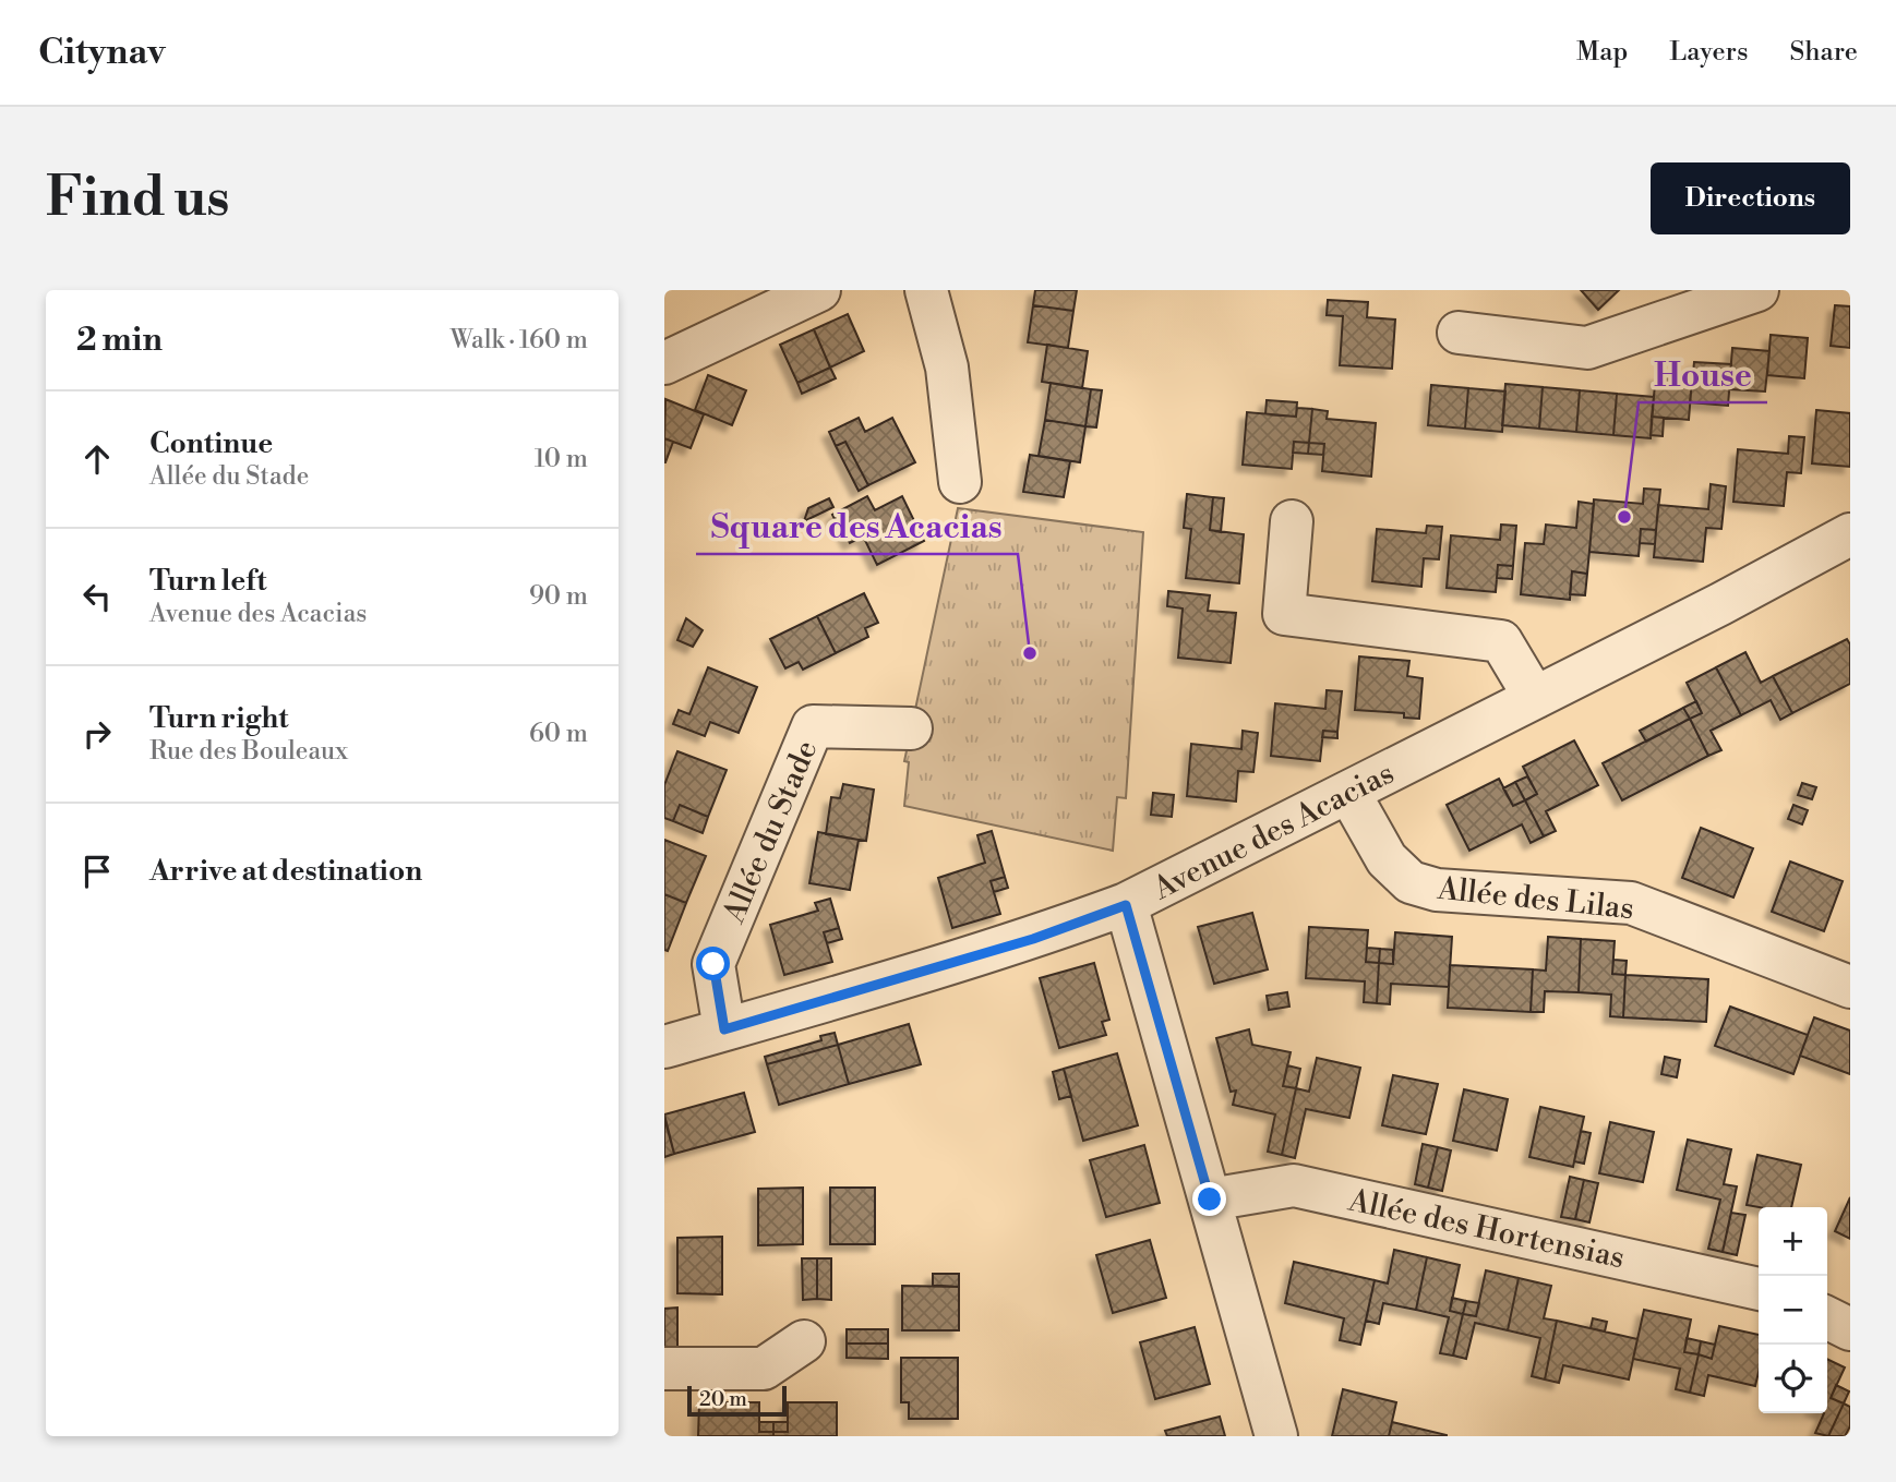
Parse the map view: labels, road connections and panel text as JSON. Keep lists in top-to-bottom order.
{
  "streets": {
    "street": [
      "Avenue des Acacias",
      "Allée du Stade",
      "Allée des Lilas",
      "Allée des Hortensias"
    ]
  },
  "crossings": [
    ["Avenue des Acacias", "Allée du Stade"],
    ["Avenue des Acacias", "Allée des Lilas"]
  ],
  "places": ["House", "Square des Acacias"],
  "scale_bar": "20 m",
  "page": {
    "header": "Citynav",
    "nav": ["Map", "Layers", "Share"],
    "buttons": "Directions",
    "title": "Find us",
    "heading": ["2 min", "Walk · 160 m"],
    "list": [
      ["Continue", "Allée du Stade", "10 m"],
      ["Turn left", "Avenue des Acacias", "90 m"],
      ["Turn right", "Rue des Bouleaux", "60 m"],
      "Arrive at destination"
    ],
    "map_buttons": ["+", "−"],
    "scale": "20 m"
  }
}
